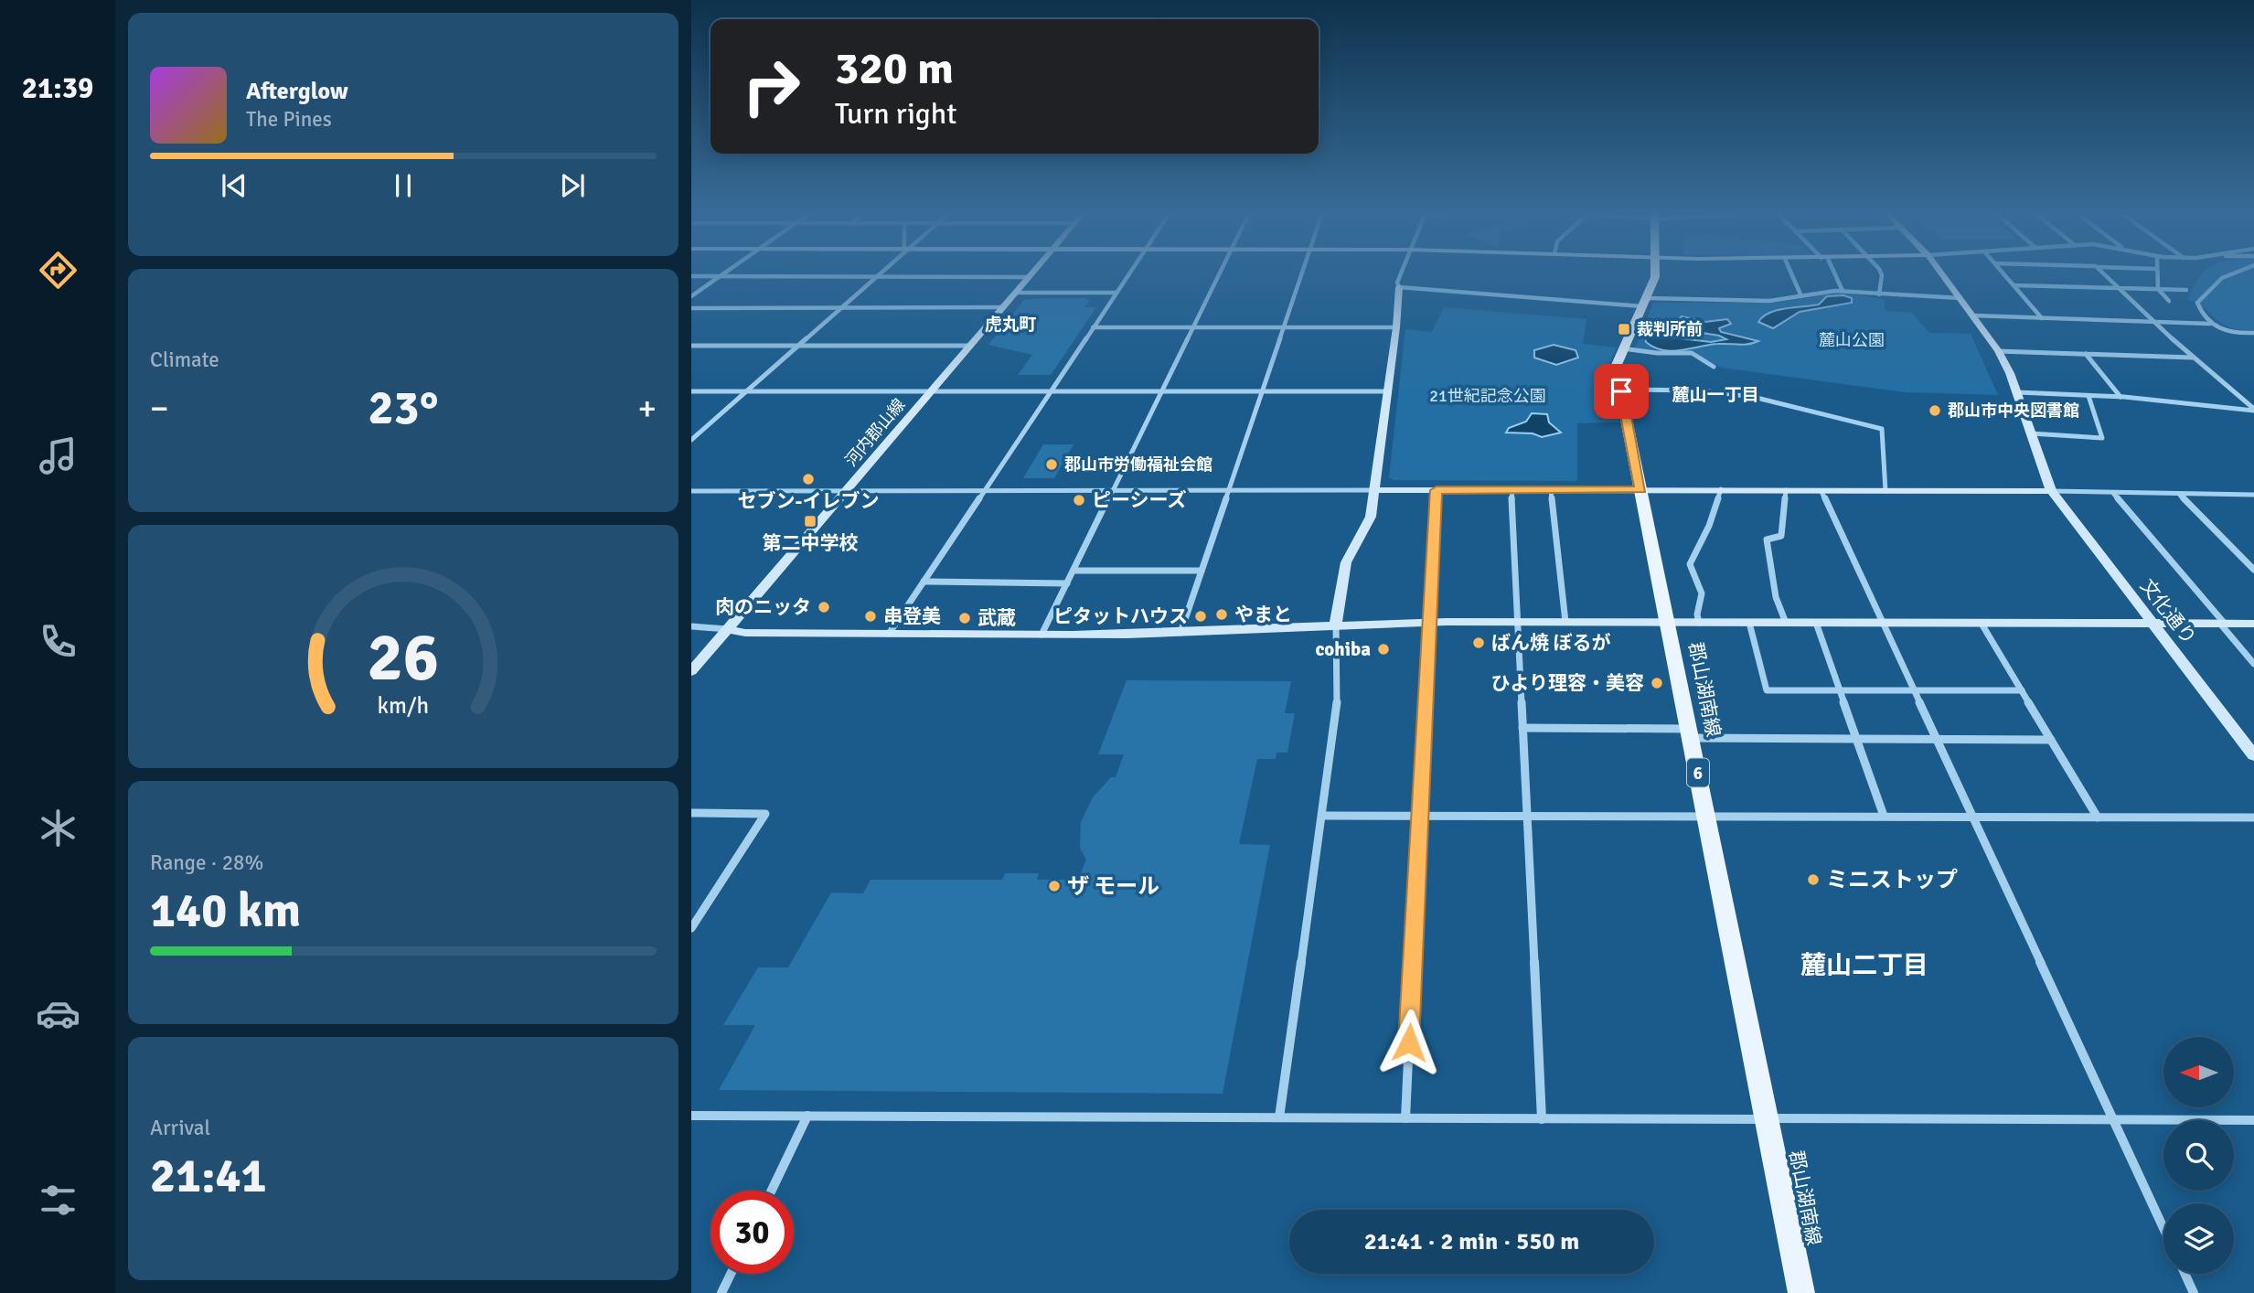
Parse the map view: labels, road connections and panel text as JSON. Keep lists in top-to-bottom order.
{
  "streets": {
    "main road": ["郡山湖南線", "6"],
    "street": ["河内郡山線", "文化通り"]
  },
  "districts": ["虎丸町", "麓山一丁目", "麓山二丁目"],
  "parks": ["麓山公園", "21世紀記念公園"],
  "places": {
    "transit": ["裁判所前", "第二中学校"],
    "other": [
      "郡山市中央図書館",
      "郡山市労働福祉会館",
      "セブン-イレブン",
      "ピーシーズ",
      "肉のニッタ",
      "やまと",
      "串登美",
      "ピタットハウス",
      "武蔵",
      "ばん焼 ぼるが",
      "cohiba",
      "ひより理容・美容",
      "ミニストップ",
      "ザ モール"
    ]
  },
  "north": "left",
  "page": {
    "tabs": "21:39",
    "turn": ["320 m", "Turn right"],
    "song": ["Afterglow", "The Pines"],
    "tile": [
      "Climate",
      ["Range · 28%", "140 km"],
      ["Arrival", "21:41"]
    ],
    "heat": ["−", "23°", "+"],
    "limit": "30",
    "trip": "21:41 · 2 min · 550 m",
    "gauge": ["26", "km/h"]
  }
}
